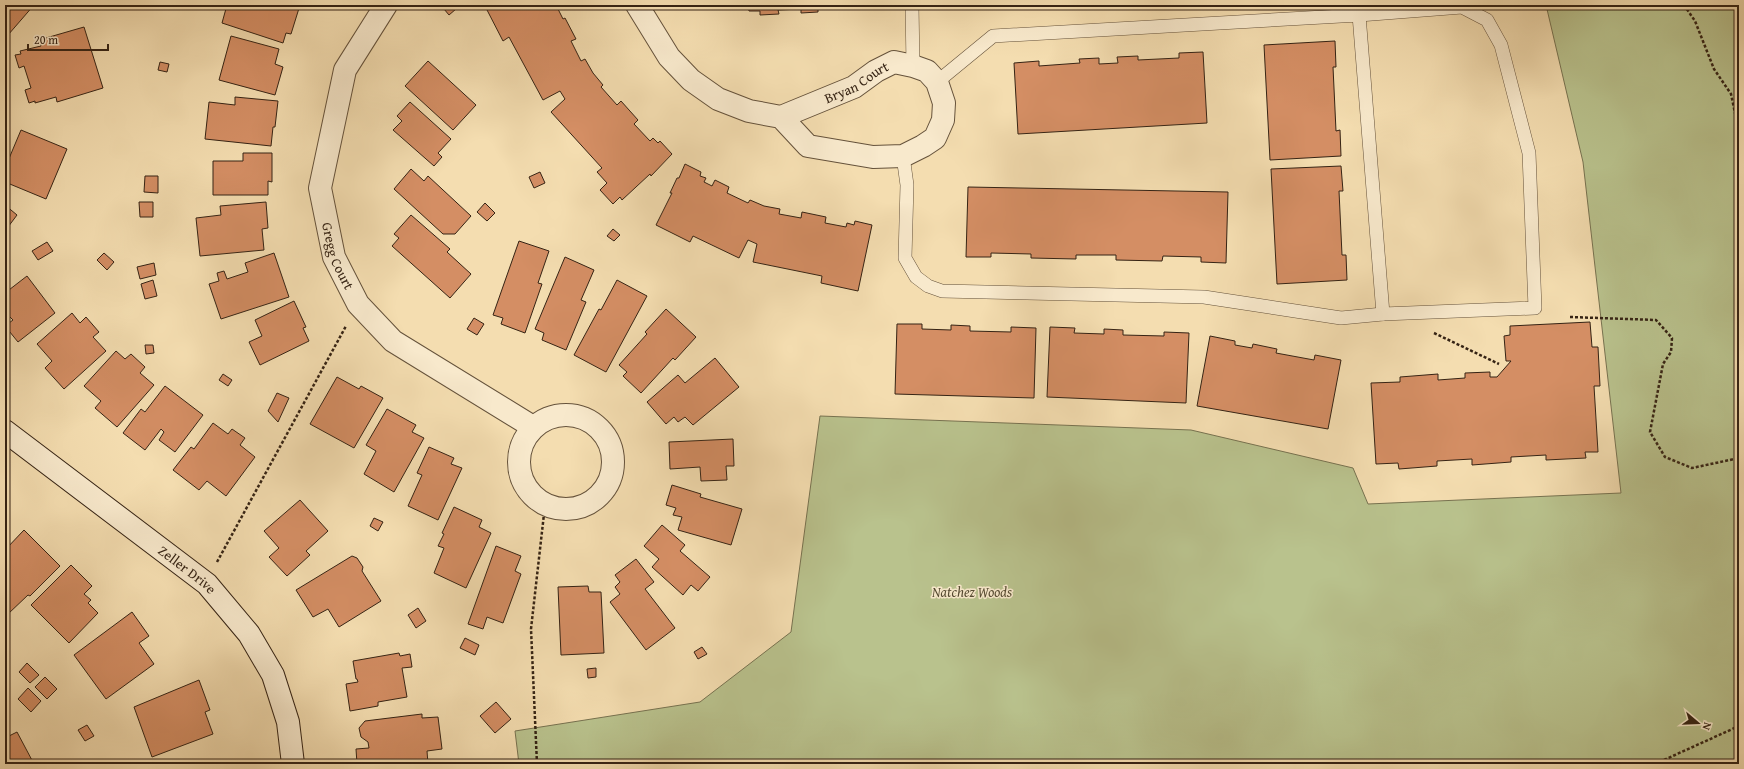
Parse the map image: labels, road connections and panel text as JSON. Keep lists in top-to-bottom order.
{
  "streets": {
    "street": ["Bryan Court", "Gregg Court", "Zeller Drive"]
  },
  "parks": ["Natchez Woods"],
  "scale_bar": "20 m",
  "north": "right"
}
